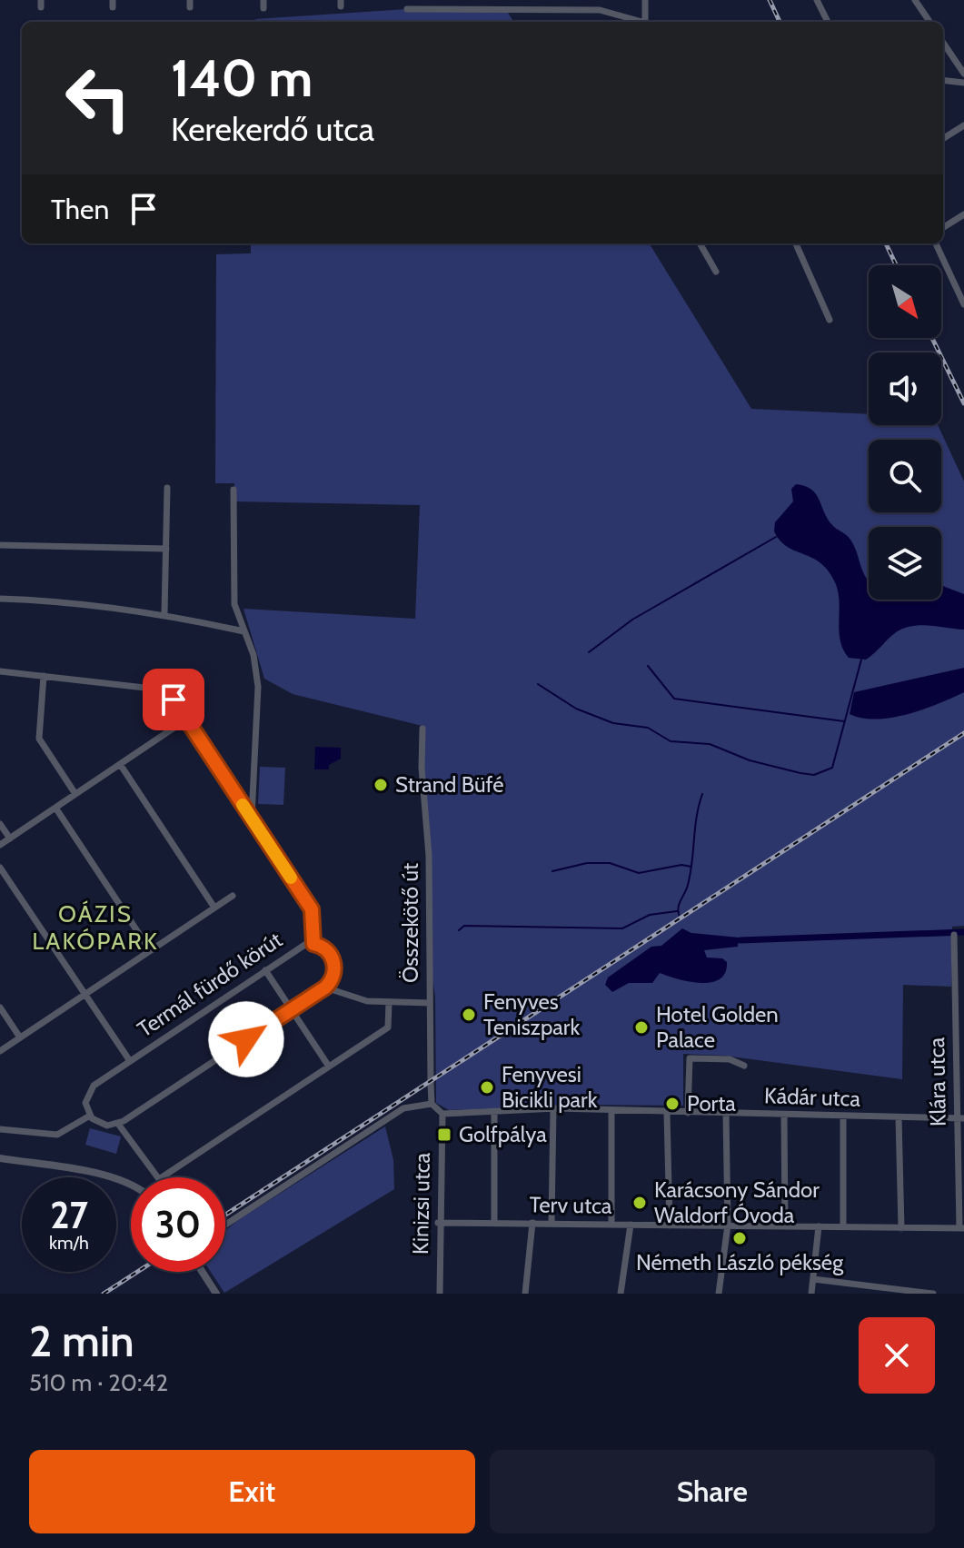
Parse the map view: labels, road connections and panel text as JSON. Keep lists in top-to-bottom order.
{
  "streets": {
    "street": [
      "Összekötő út",
      "Termál fürdő körút",
      "Klára utca",
      "Kádár utca",
      "Kinizsi utca",
      "Terv utca"
    ]
  },
  "crossings": [
    ["Klára utca", "Kádár utca"],
    ["Klára utca", "Terv utca"],
    ["Kádár utca", "Kinizsi utca"],
    ["Kinizsi utca", "Terv utca"]
  ],
  "districts": ["OÁZIS LAKÓPARK"],
  "places": {
    "other": [
      "Strand Büfé",
      "Fenyves Teniszpark",
      "Hotel Golden Palace",
      "Fenyvesi Bicikli park",
      "Porta",
      "Karácsony Sándor Waldorf Óvoda",
      "Németh László pékség"
    ],
    "transit": ["Golfpálya"]
  },
  "north": "bottom right",
  "page": {
    "turn": ["140 m", "Kerekerdő utca"],
    "then": "Then",
    "speed": "27 km/h",
    "limit": "30",
    "heading": ["2 min", "510 m · 20:42"],
    "buttons": ["Exit", "Share"]
  }
}
